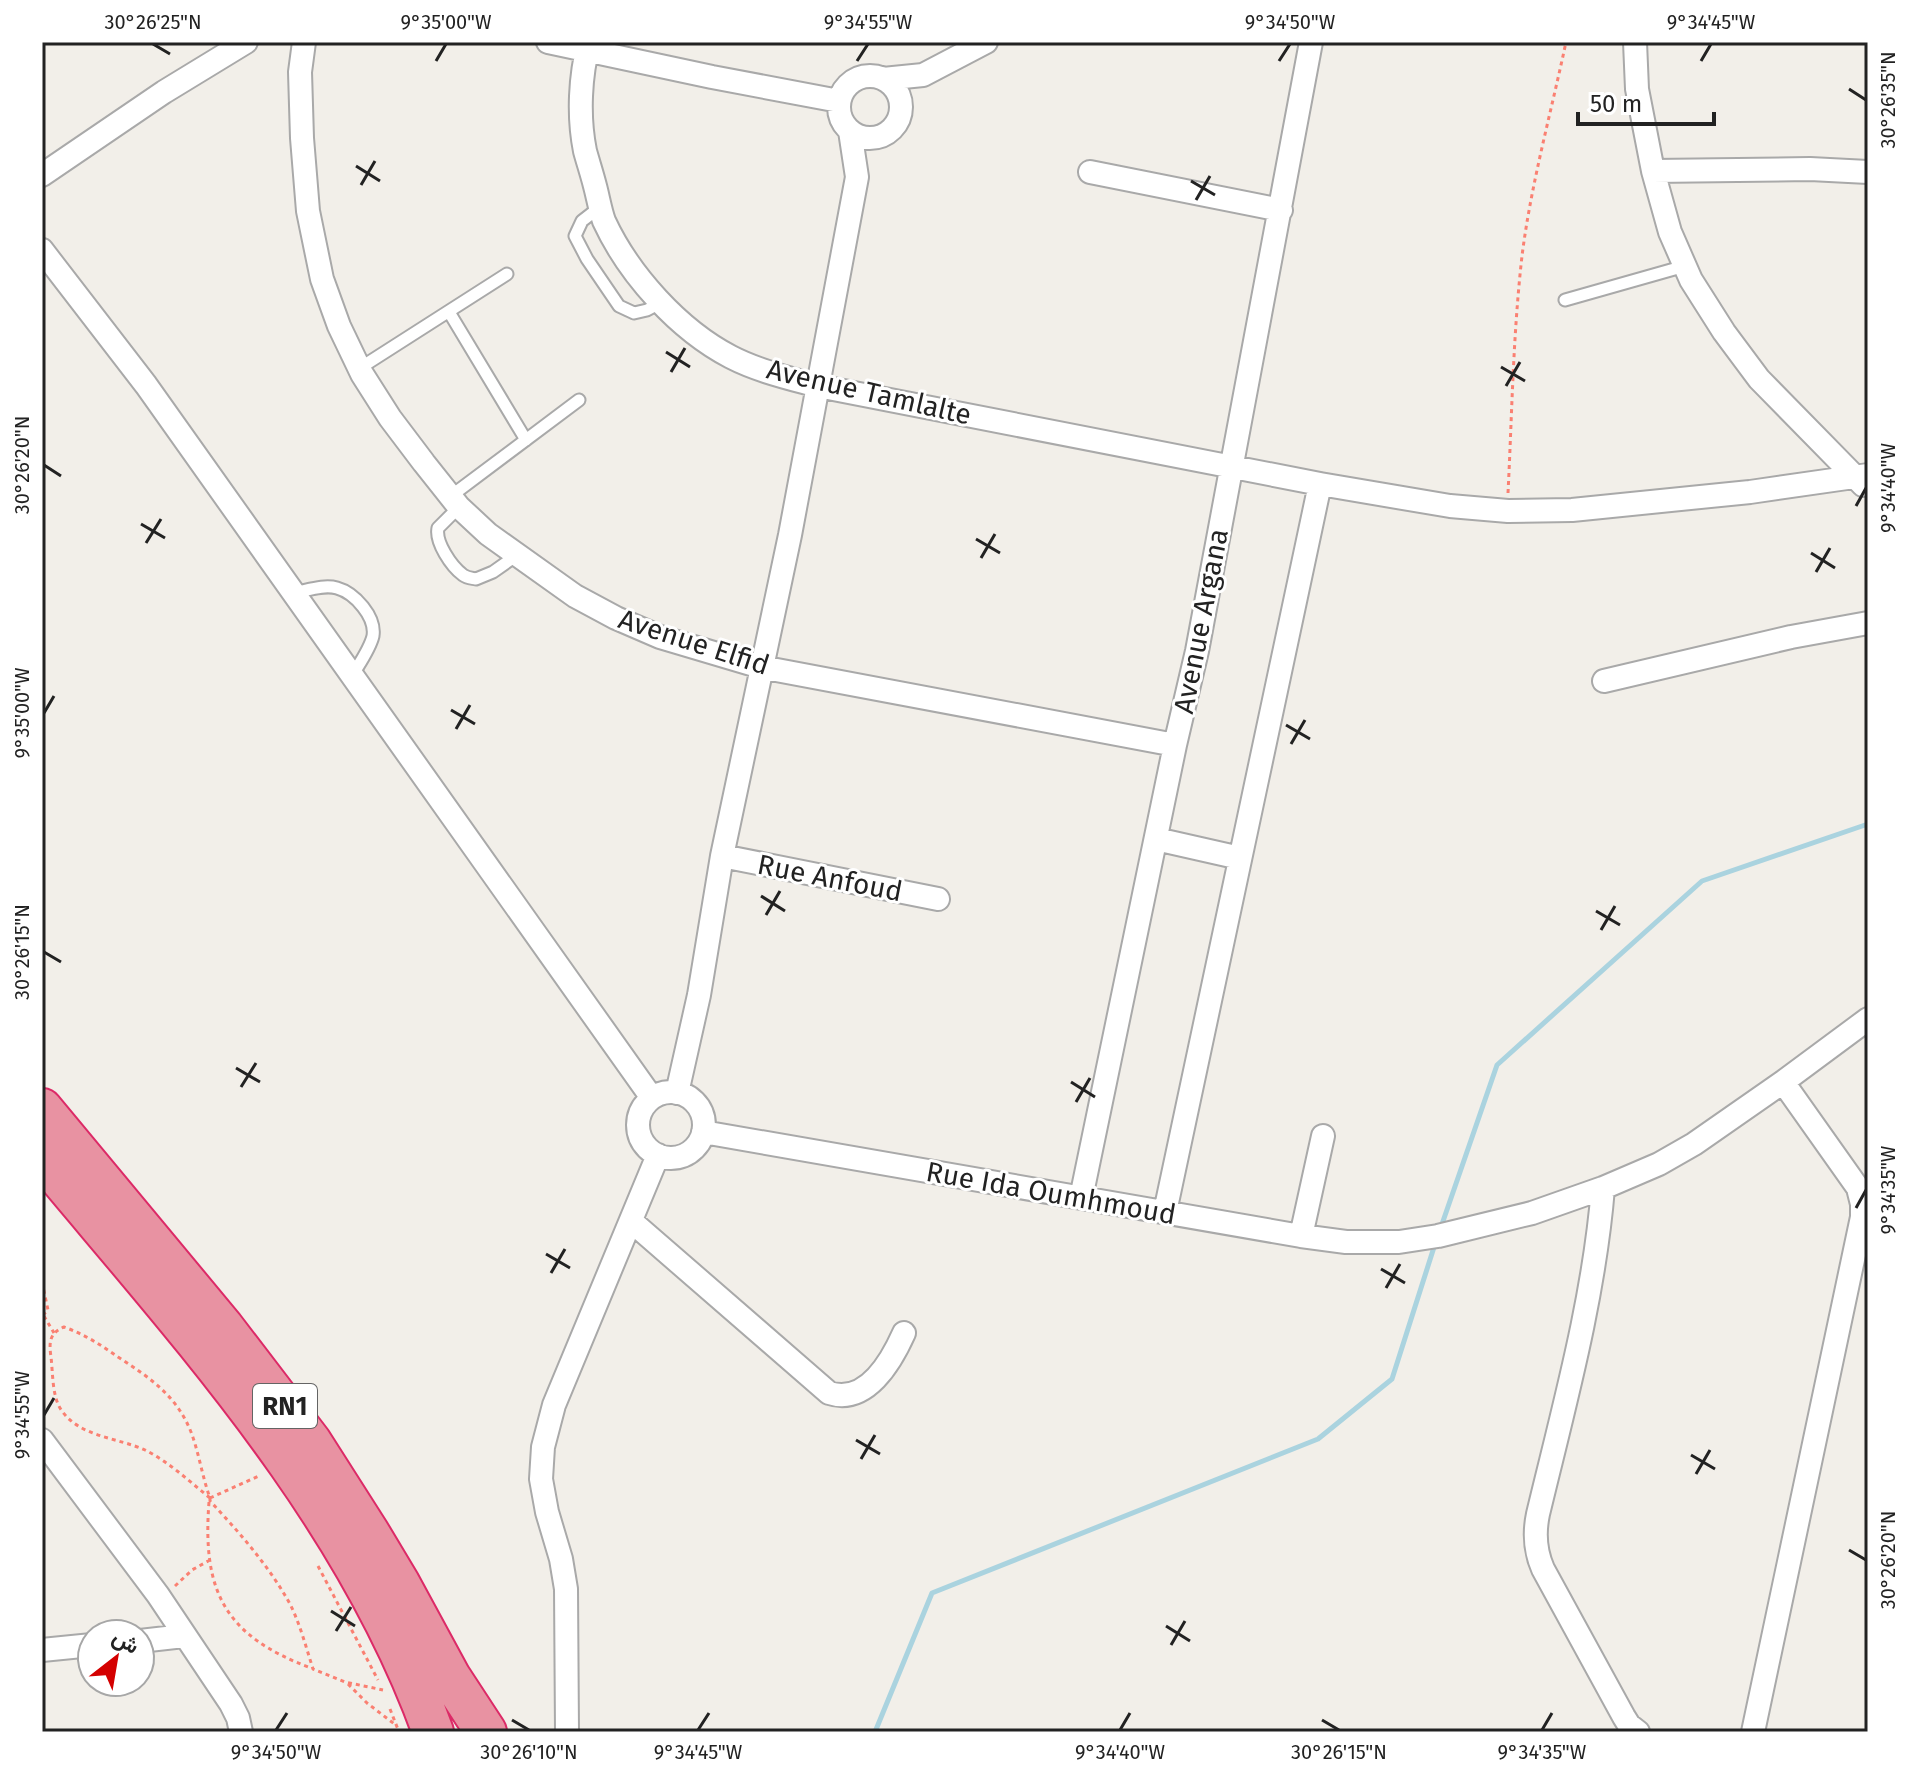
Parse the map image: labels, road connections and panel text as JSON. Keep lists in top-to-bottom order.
{
  "streets": {
    "highway": ["RN1"],
    "street": [
      "Avenue Tamlalte",
      "Avenue Argana",
      "Avenue Elfid",
      "Rue Anfoud",
      "Rue Ida Oumhmoud"
    ]
  },
  "crossings": [
    ["Avenue Tamlalte", "Avenue Argana"],
    ["Avenue Argana", "Avenue Elfid"],
    ["Avenue Argana", "Rue Ida Oumhmoud"]
  ],
  "scale_bar": "50 m",
  "north": "top right",
  "coordinates": [
    "30°26'25\"N",
    "9°35'00\"W",
    "9°34'55\"W",
    "9°34'50\"W",
    "9°34'45\"W",
    "30°26'35\"N",
    "30°26'20\"N",
    "9°34'40\"W",
    "30°26'15\"N",
    "9°34'35\"W",
    "30°26'10\"N"
  ]
}
